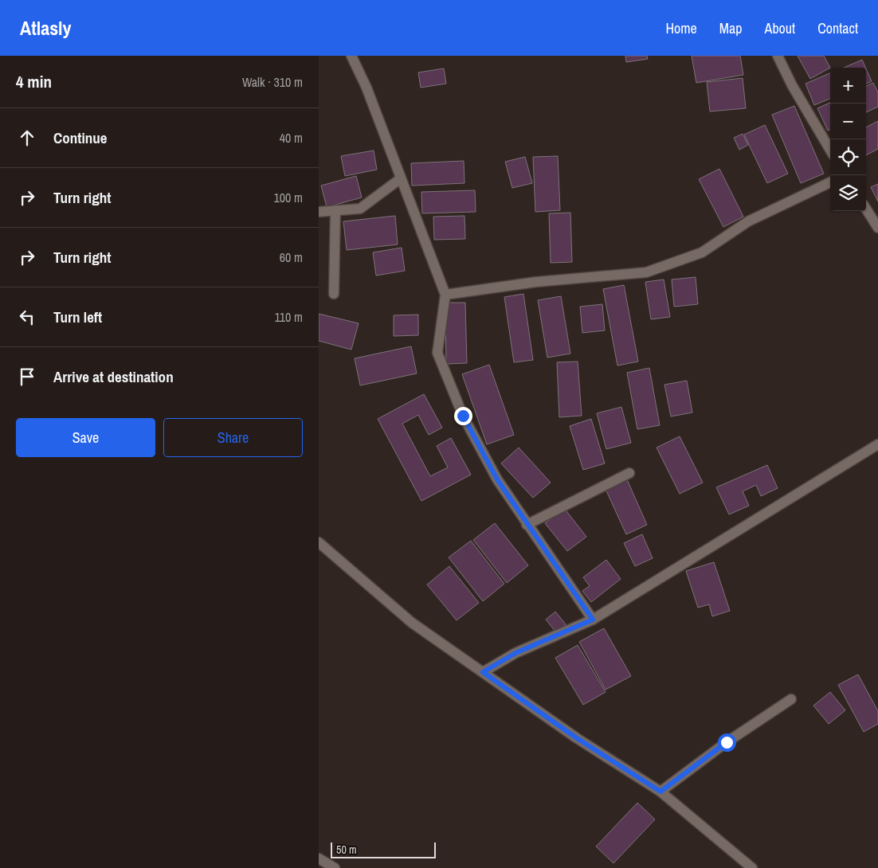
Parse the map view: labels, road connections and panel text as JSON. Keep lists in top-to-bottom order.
{
  "scale_bar": "50 m",
  "page": {
    "header": "Atlasly",
    "nav": [
      "Home",
      "Map",
      "About",
      "Contact"
    ],
    "heading": ["4 min", "Walk · 310 m"],
    "map_buttons": ["+", "−"],
    "list": [
      ["Continue", "40 m"],
      ["Turn right", "100 m"],
      ["Turn right", "60 m"],
      ["Turn left", "110 m"],
      "Arrive at destination"
    ],
    "buttons": ["Save", "Share"],
    "scale": "50 m"
  }
}
